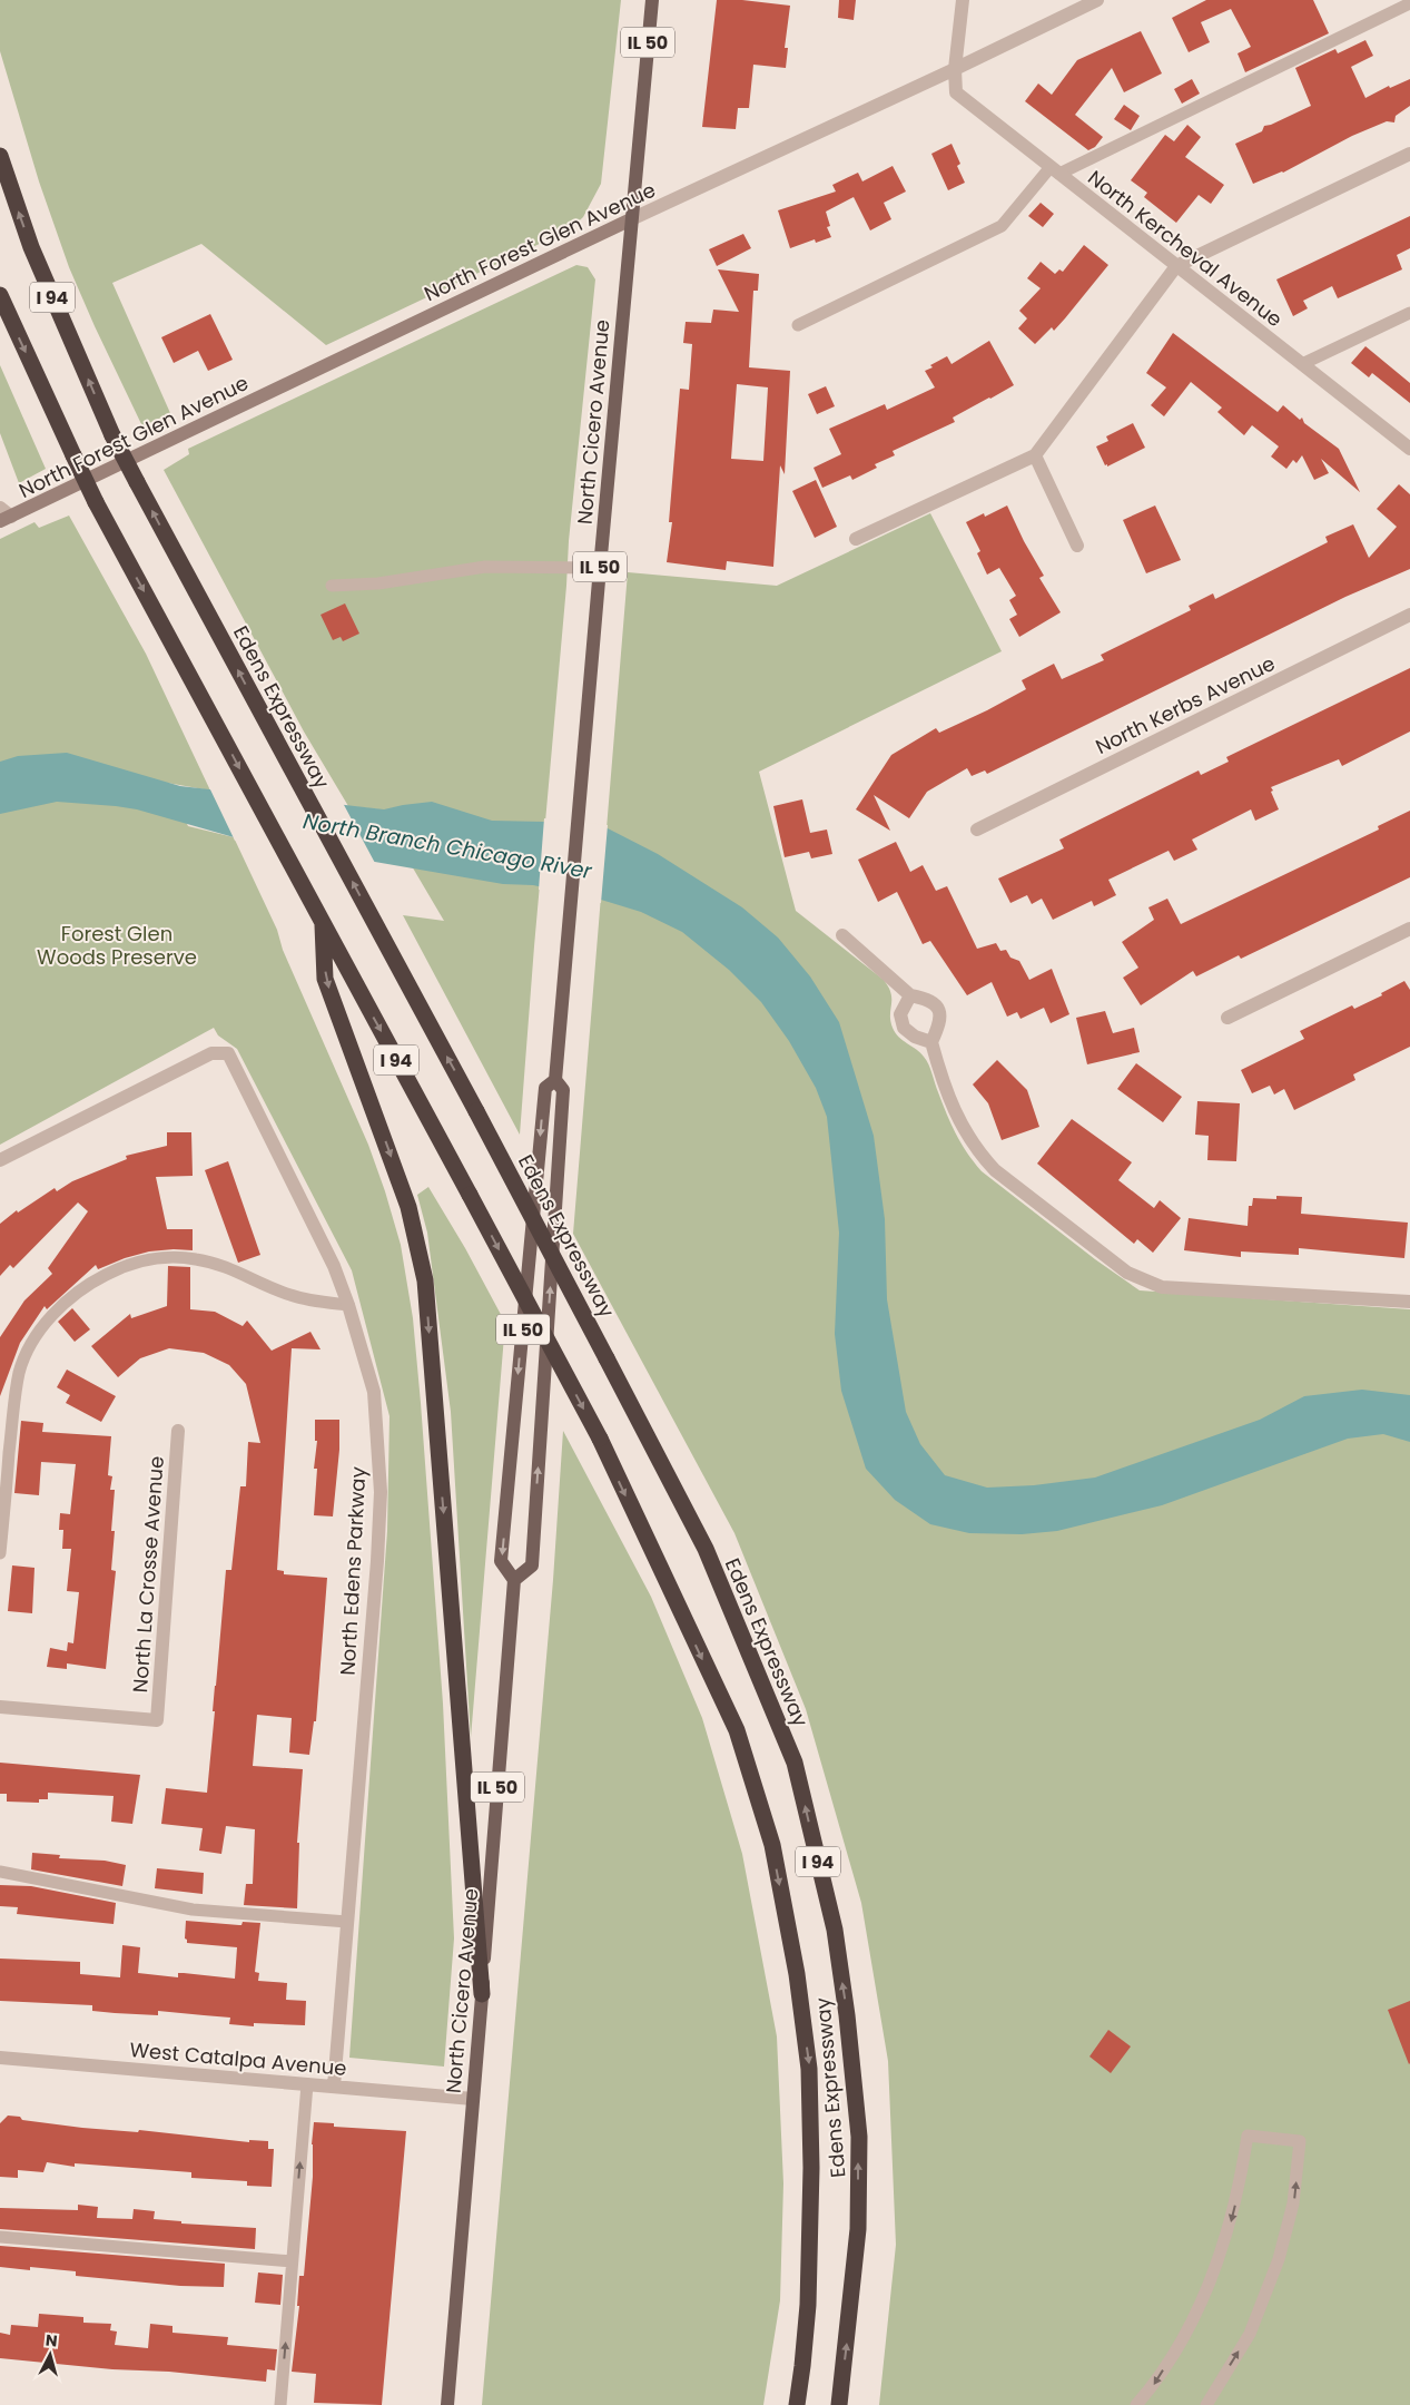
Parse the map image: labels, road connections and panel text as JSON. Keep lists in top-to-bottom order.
{
  "streets": {
    "highway": ["I 94", "Edens Expressway"],
    "main road": ["IL 50", "North Cicero Avenue"],
    "street": [
      "North Forest Glen Avenue",
      "North Kercheval Avenue",
      "North Kerbs Avenue",
      "North Edens Parkway",
      "North La Crosse Avenue",
      "West Catalpa Avenue"
    ]
  },
  "crossings": [
    ["North Forest Glen Avenue", "North Kercheval Avenue"],
    ["North Forest Glen Avenue", "North Cicero Avenue"],
    ["North Cicero Avenue", "West Catalpa Avenue"],
    ["North Edens Parkway", "West Catalpa Avenue"]
  ],
  "water": ["North Branch Chicago River"],
  "parks": ["Forest Glen Woods Preserve"],
  "north": "top"
}
